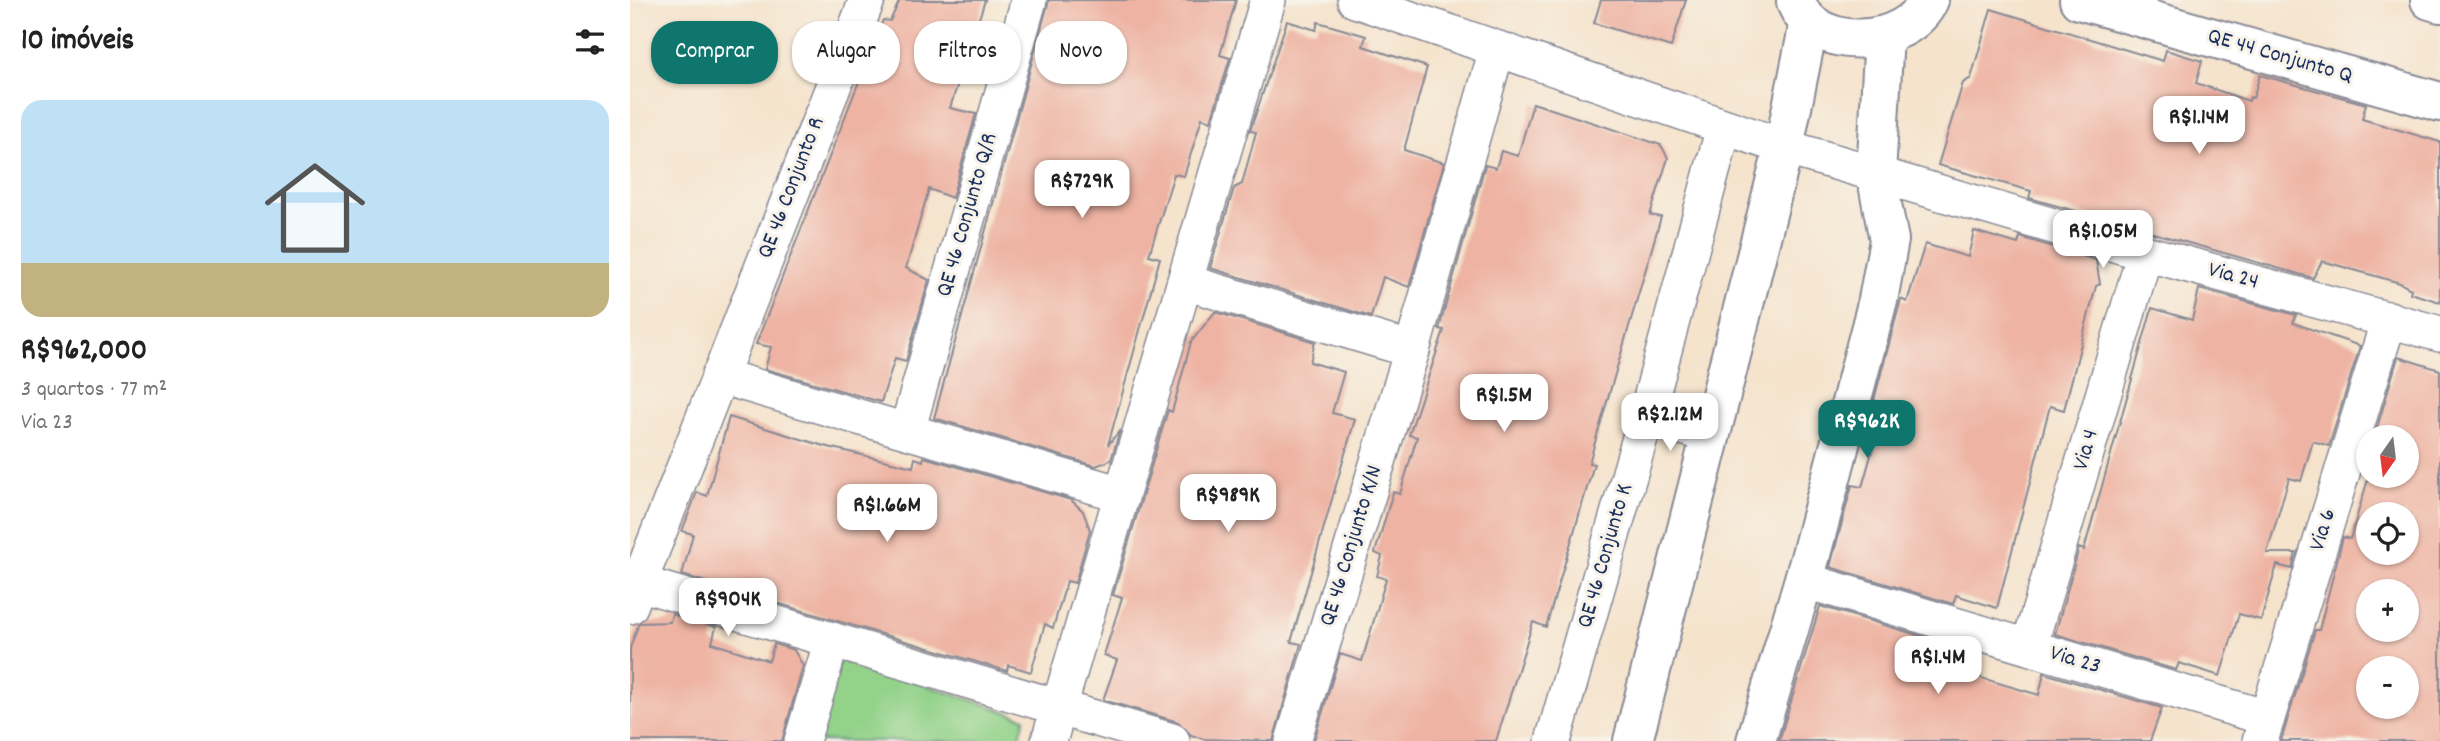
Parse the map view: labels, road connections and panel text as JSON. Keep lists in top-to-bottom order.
{
  "streets": {
    "street": [
      "QE 44 Conjunto Q",
      "QE 46 Conjunto R",
      "QE 46 Conjunto Q/R",
      "Via 24",
      "Via 4",
      "Via 6",
      "QE 46 Conjunto K/N",
      "QE 46 Conjunto K",
      "Via 23"
    ]
  },
  "crossings": [
    ["Via 24", "Via 4"],
    ["Via 24", "Via 6"],
    ["Via 4", "Via 23"],
    ["Via 6", "Via 23"]
  ],
  "north": "bottom",
  "page": {
    "heading": "10 imóveis",
    "chip": [
      "Comprar",
      "Alugar",
      "Filtros",
      "Novo"
    ],
    "list": [
      {
        "name": "R$962,000",
        "note": "3 quartos · 77 m² · Via 23"
      }
    ],
    "price": [
      "R$1.14M",
      "R$729K",
      "R$1.05M",
      "R$1.5M",
      "R$2.12M",
      "R$962K",
      "R$989K",
      "R$1.66M",
      "R$904K",
      "R$1.4M"
    ],
    "map_buttons": ["+", "−"]
  }
}
